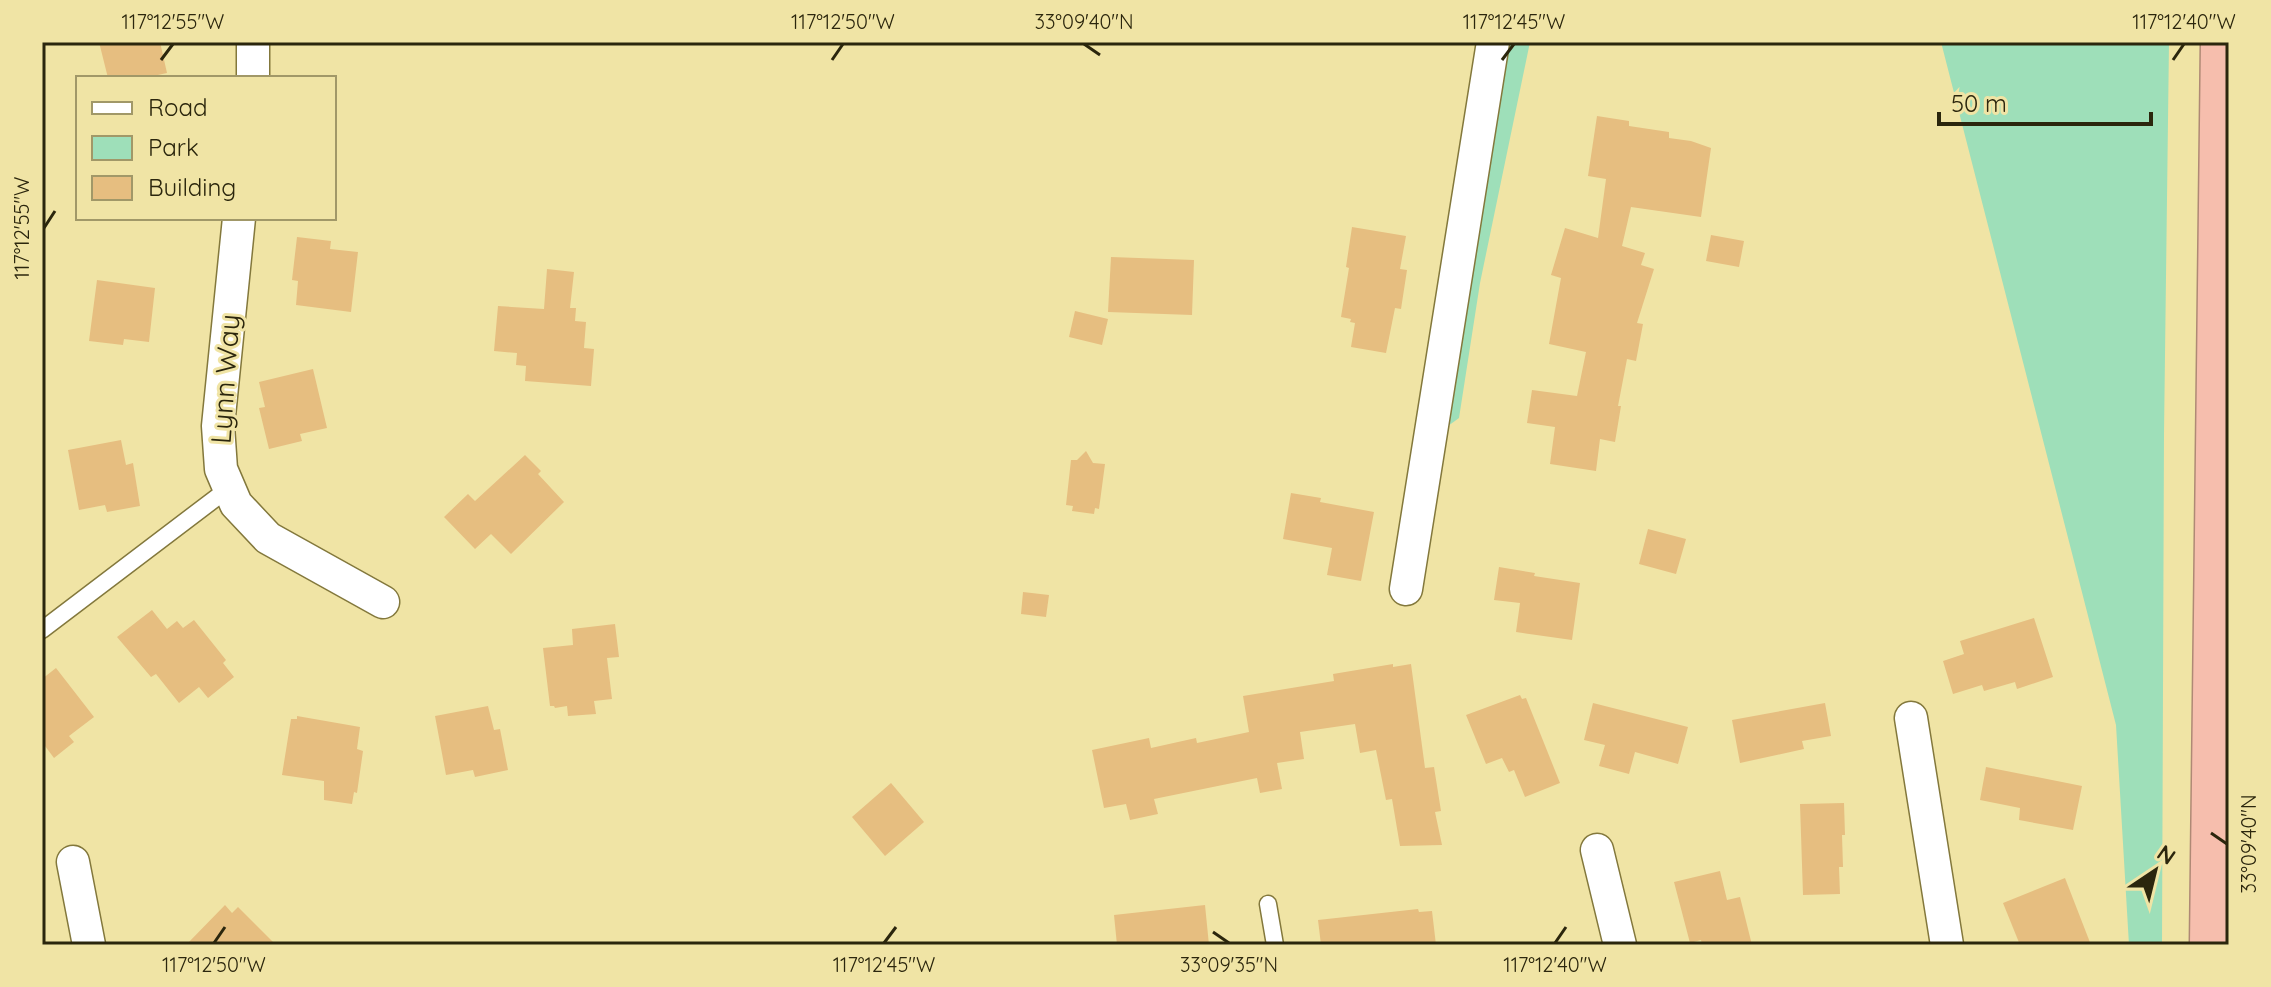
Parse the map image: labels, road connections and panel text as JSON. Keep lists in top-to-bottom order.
{
  "streets": {
    "street": ["Lynn Way"]
  },
  "legend": ["Road", "Park", "Building"],
  "scale_bar": "50 m",
  "north": "top right",
  "coordinates": [
    "117°12'55\"W",
    "117°12'50\"W",
    "33°09'40\"N",
    "117°12'45\"W",
    "117°12'40\"W",
    "33°09'35\"N"
  ]
}
